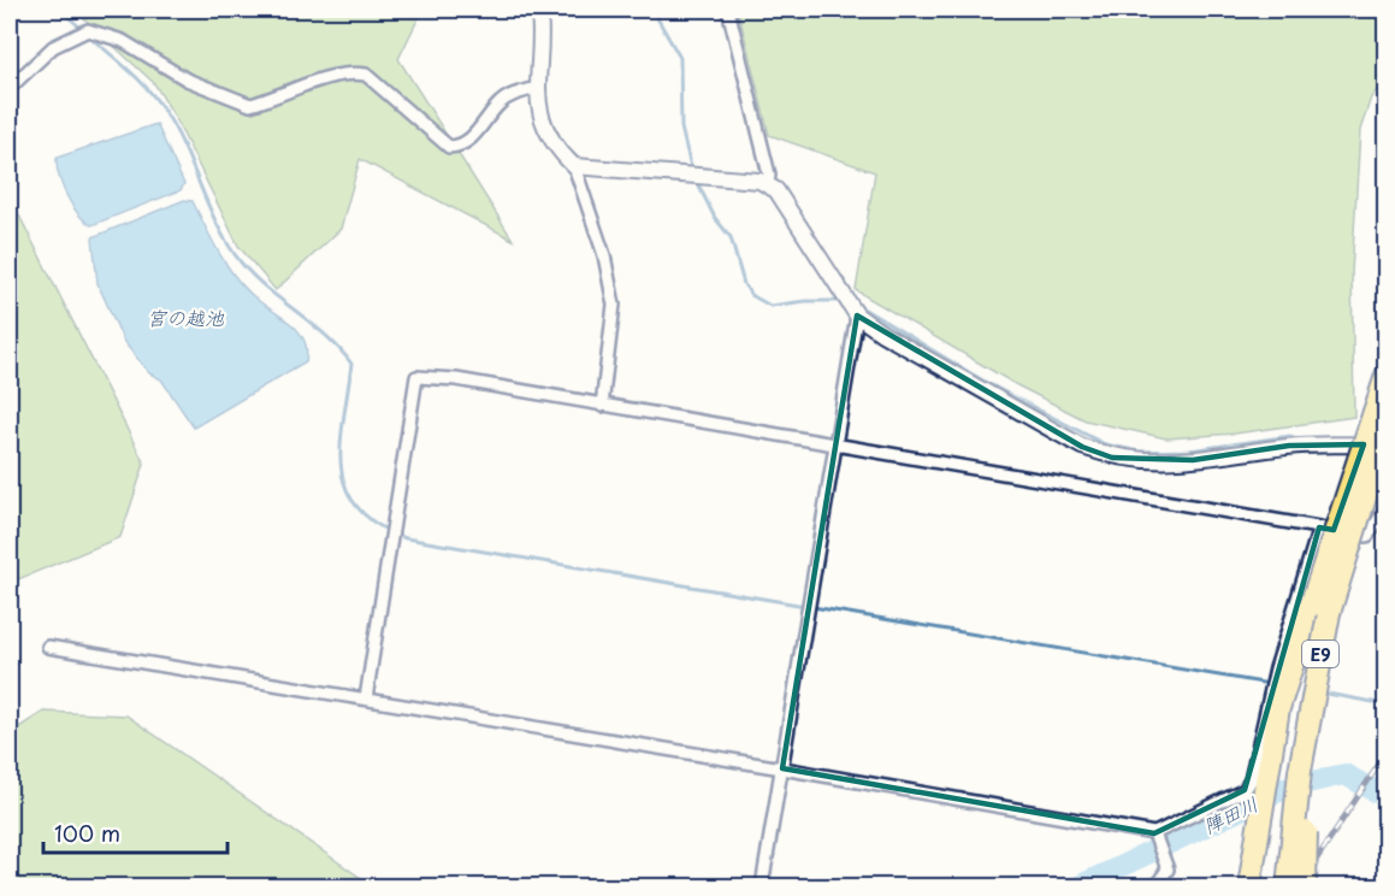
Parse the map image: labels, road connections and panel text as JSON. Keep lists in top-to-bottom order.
{
  "streets": {
    "highway": ["E9"]
  },
  "water": ["宮の越池", "陣田川"],
  "scale_bar": "100 m"
}
